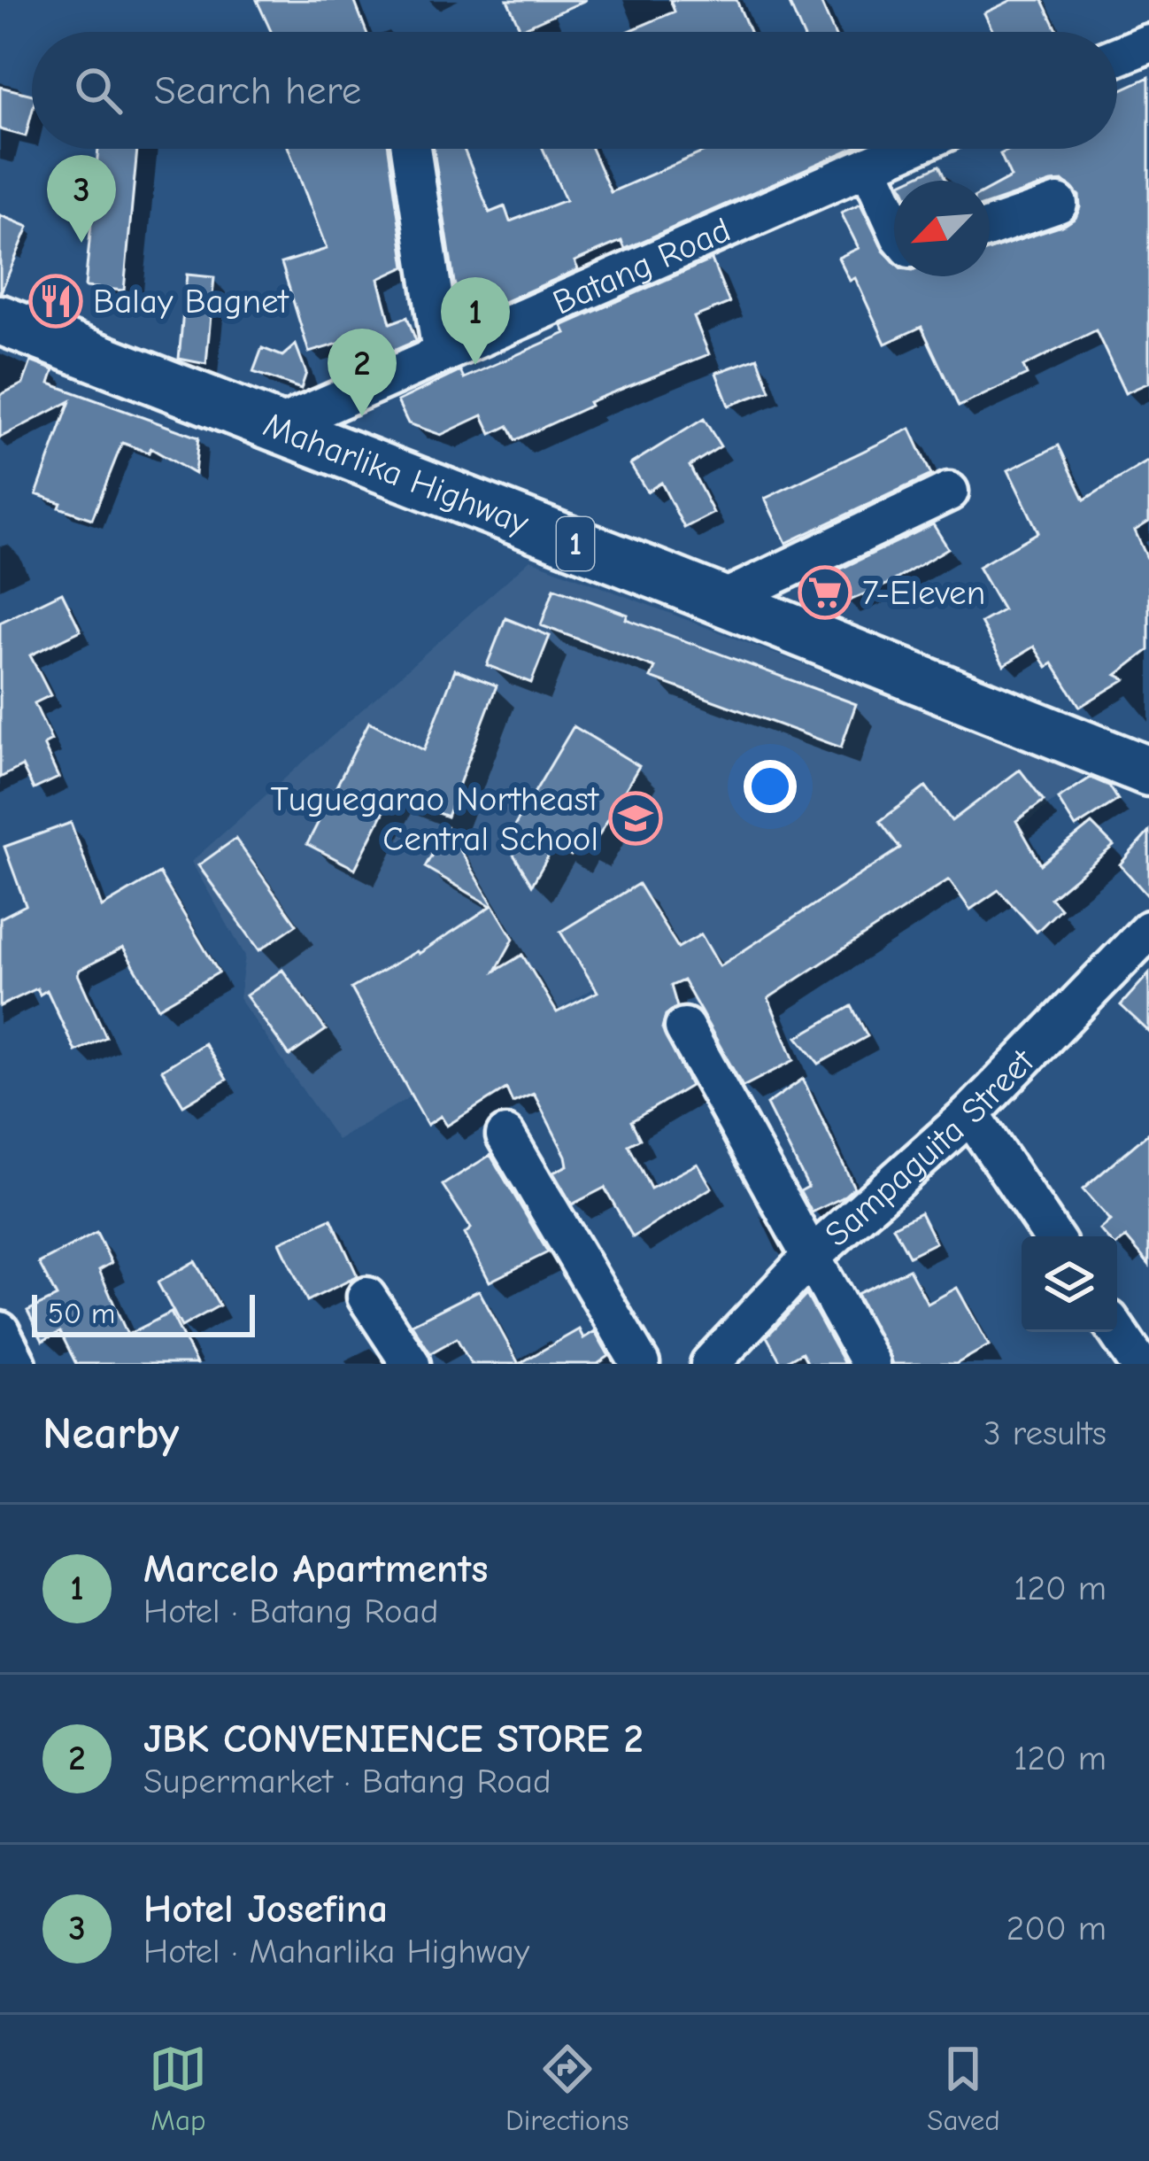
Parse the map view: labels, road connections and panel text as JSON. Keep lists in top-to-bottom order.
{
  "streets": {
    "main road": ["Maharlika Highway", "1"],
    "street": ["Batang Road", "Sampaguita Street"]
  },
  "crossings": [
    ["Batang Road", "Maharlika Highway"]
  ],
  "places": {
    "restaurant": ["Balay Bagnet"],
    "supermarket": ["7-Eleven"],
    "school or university": ["Tuguegarao Northeast Central School"]
  },
  "scale_bar": "50 m",
  "north": "bottom left",
  "page": {
    "search": "Search here",
    "pins": ["3", "1", "2"],
    "scale": "50 m",
    "heading": ["Nearby", "3 results"],
    "list": [
      {
        "mark": "1",
        "name": "Marcelo Apartments",
        "note": "Hotel · Batang Road",
        "value": "120 m"
      },
      {
        "mark": "2",
        "name": "JBK CONVENIENCE STORE 2",
        "note": "Supermarket · Batang Road",
        "value": "120 m"
      },
      {
        "mark": "3",
        "name": "Hotel Josefina",
        "note": "Hotel · Maharlika Highway",
        "value": "200 m"
      }
    ],
    "nav": ["Map", "Directions", "Saved"]
  }
}
